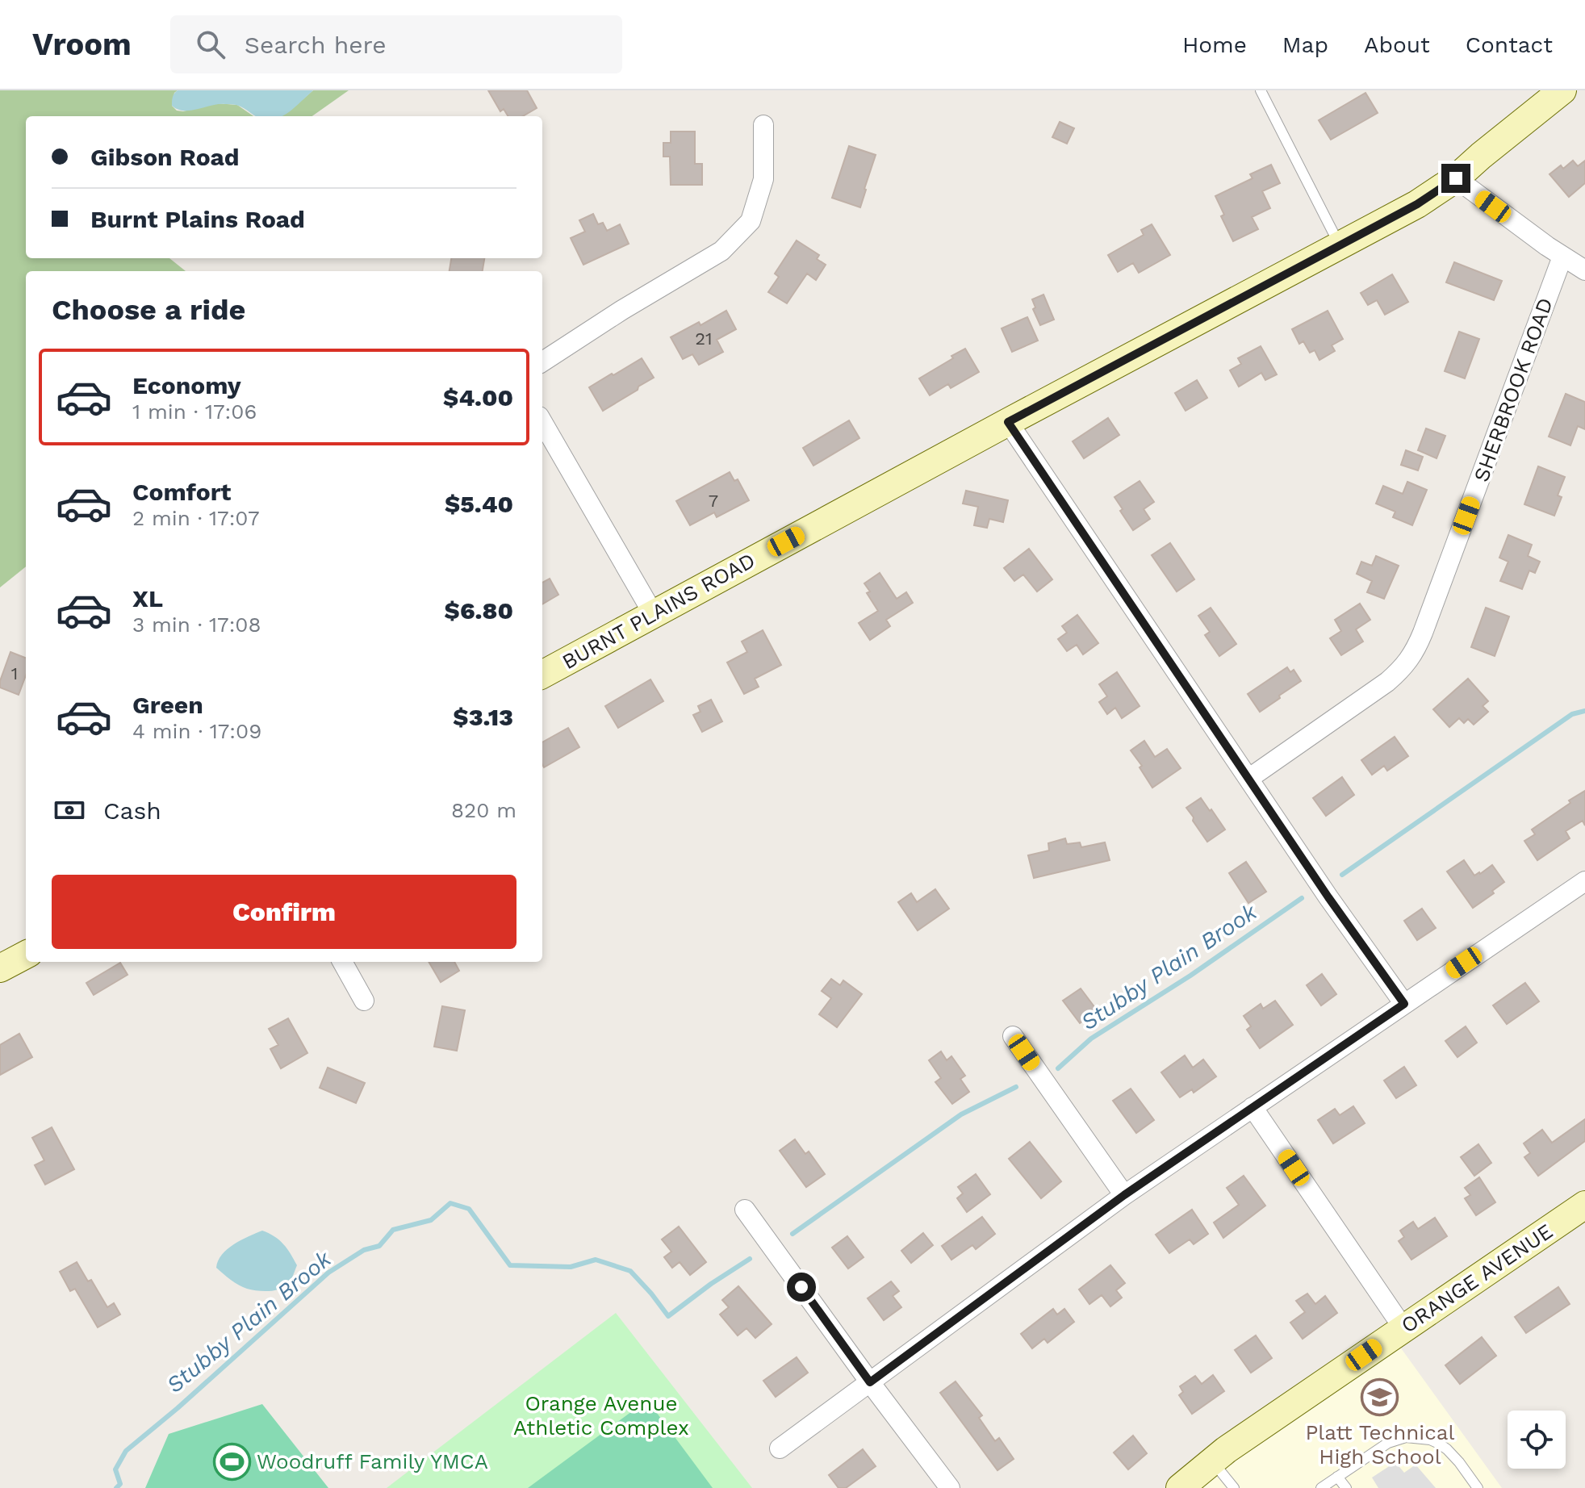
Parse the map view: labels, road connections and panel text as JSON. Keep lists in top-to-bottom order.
{
  "streets": {
    "main road": ["BURNT PLAINS ROAD", "ORANGE AVENUE"],
    "street": ["SHERBROOK ROAD"]
  },
  "water": ["Stubby Plain Brook"],
  "parks": ["Orange Avenue Athletic Complex"],
  "places": {
    "school or university": ["Platt Technical High School"],
    "sports": ["Woodruff Family YMCA"]
  },
  "house_numbers": ["21", "7", "1"],
  "page": {
    "header": "Vroom",
    "search": "Search here",
    "nav": [
      "Home",
      "Map",
      "About",
      "Contact"
    ],
    "banner": ["Gibson Road", "Burnt Plains Road"],
    "heading": "Choose a ride",
    "list": [
      {
        "name": "Economy",
        "note": "1 min · 17:06",
        "value": "$4.00"
      },
      {
        "name": "Comfort",
        "note": "2 min · 17:07",
        "value": "$5.40"
      },
      {
        "name": "XL",
        "note": "3 min · 17:08",
        "value": "$6.80"
      },
      {
        "name": "Green",
        "note": "4 min · 17:09",
        "value": "$3.13"
      }
    ],
    "pay": ["Cash", "820 m"],
    "buttons": "Confirm"
  }
}
